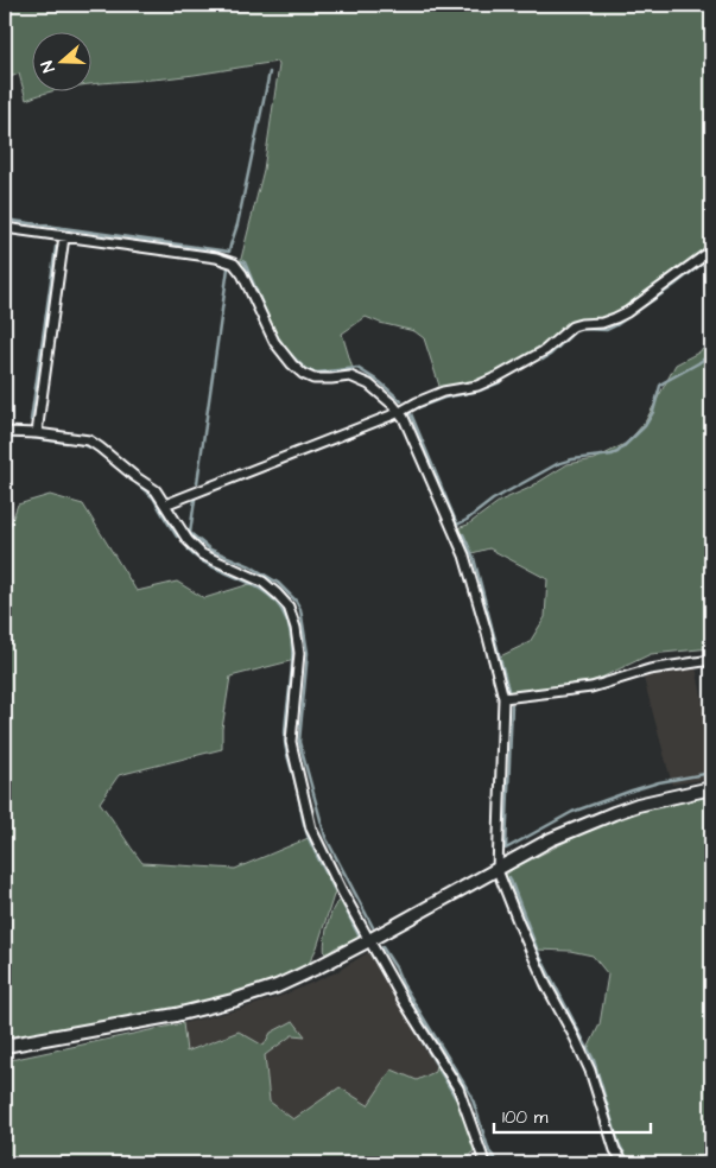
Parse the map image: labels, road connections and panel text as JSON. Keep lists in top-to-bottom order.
{
  "scale_bar": "100 m",
  "north": "left"
}
